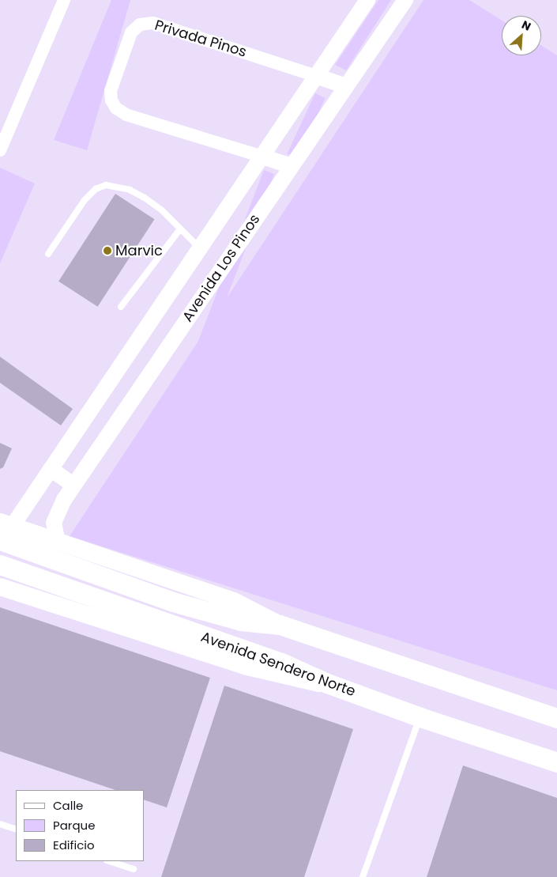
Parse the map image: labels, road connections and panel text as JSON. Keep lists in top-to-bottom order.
{
  "streets": {
    "main road": ["Avenida Sendero Norte"],
    "street": ["Privada Pinos", "Avenida Los Pinos"]
  },
  "crossings": [
    ["Privada Pinos", "Avenida Los Pinos"],
    ["Avenida Los Pinos", "Avenida Sendero Norte"]
  ],
  "places": ["Marvic"],
  "legend": ["Calle", "Parque", "Edificio"],
  "north": "top right"
}
